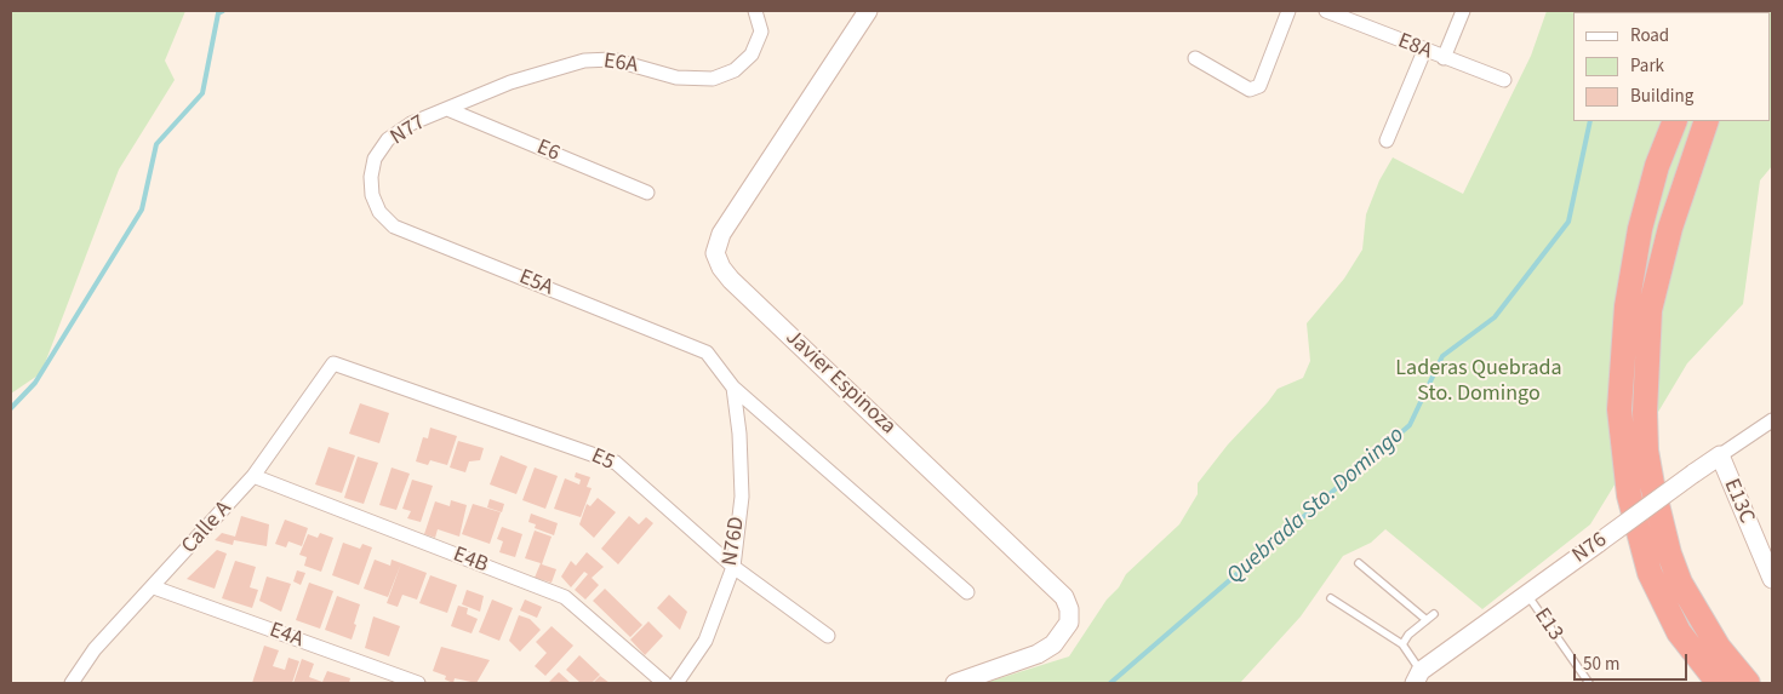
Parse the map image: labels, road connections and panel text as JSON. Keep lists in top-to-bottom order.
{
  "streets": {
    "street": [
      "E8A",
      "E6A",
      "N77",
      "E6",
      "E5A",
      "Javier Espinoza",
      "E5",
      "E13C",
      "Calle A",
      "N76D",
      "N76",
      "E4B",
      "E4A"
    ],
    "lane": ["E13"]
  },
  "crossings": [
    ["E6A", "N77"],
    ["E6A", "E6"],
    ["N77", "E6"],
    ["N77", "E5A"],
    ["E5A", "N76D"],
    ["E5", "Calle A"],
    ["E5", "N76D"],
    ["E13C", "N76"],
    ["Calle A", "E4B"],
    ["Calle A", "E4A"],
    ["N76", "E13"]
  ],
  "water": ["Quebrada Sto. Domingo"],
  "parks": ["Laderas Quebrada Sto. Domingo"],
  "legend": ["Road", "Park", "Building"],
  "scale_bar": "50 m"
}
